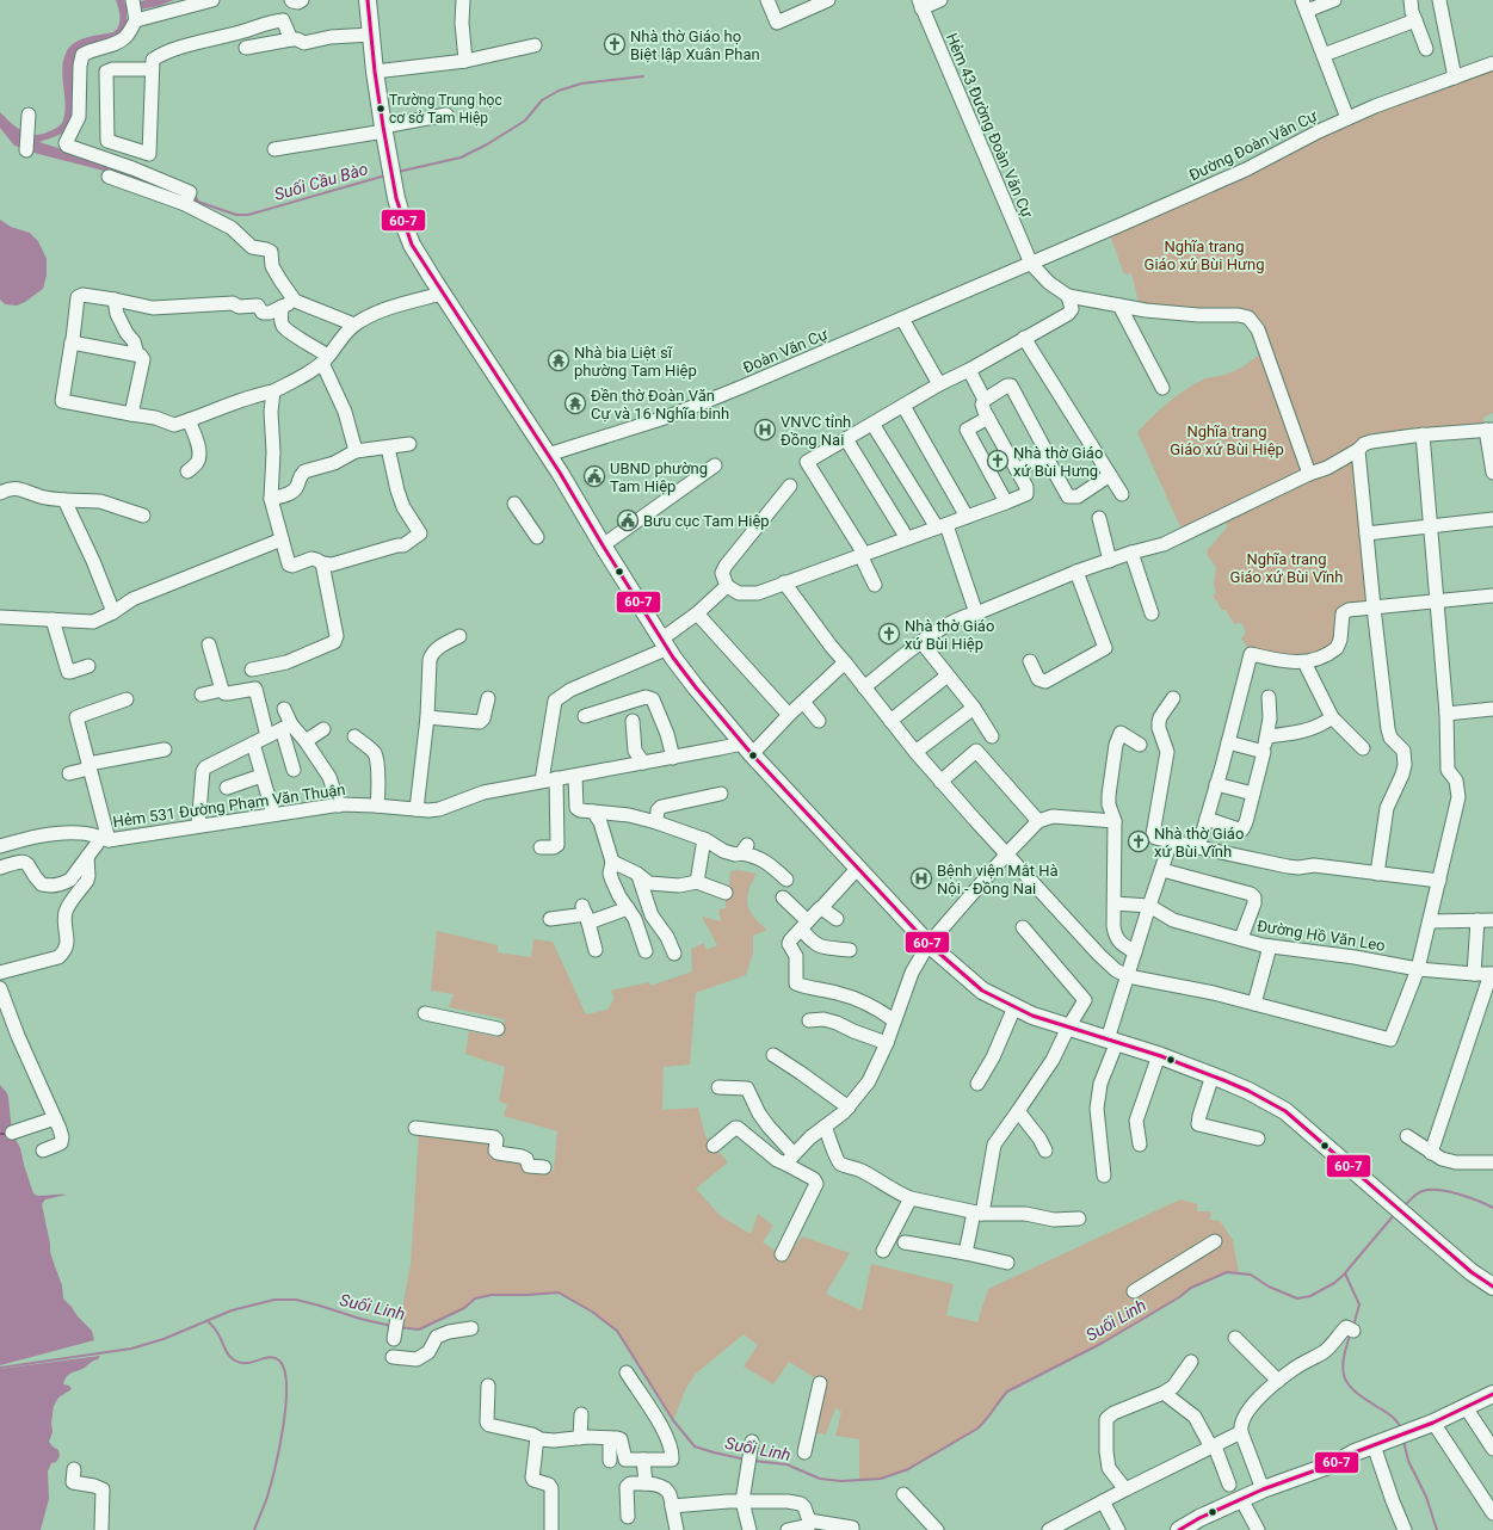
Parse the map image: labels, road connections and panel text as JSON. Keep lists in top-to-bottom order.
{
  "streets": {
    "street": [
      "Hẻm 43 Đường Đoàn Văn Cự",
      "Đường Đoàn Văn Cự",
      "Đoàn Văn Cự",
      "Hẻm 531 Đường Phạm Văn Thuận",
      "Đường Hồ Văn Leo"
    ]
  },
  "crossings": [
    ["Hẻm 43 Đường Đoàn Văn Cự", "Đường Đoàn Văn Cự"],
    ["Hẻm 43 Đường Đoàn Văn Cự", "Đoàn Văn Cự"],
    ["Đường Đoàn Văn Cự", "Đoàn Văn Cự"]
  ],
  "water": ["Suối Cầu Bào", "Suối Linh"],
  "parks": ["Nghĩa trang Giáo xứ Bùi Hưng", "Nghĩa trang Giáo xứ Bùi Hiệp", "Nghĩa trang Giáo xứ Bùi Vĩnh"],
  "places": {
    "church": [
      "Nhà thờ Giáo họ Biệt lập Xuân Phan",
      "Nhà thờ Giáo xứ Bùi Hưng",
      "Nhà thờ Giáo xứ Bùi Hiệp",
      "Nhà thờ Giáo xứ Bùi Vĩnh"
    ],
    "other": ["Trường Trung học cơ sở Tam Hiệp"],
    "temple": ["Nhà bia Liệt sĩ phường Tam Hiệp", "Đền thờ Đoàn Văn Cự và 16 Nghĩa binh"],
    "hospital": ["VNVC tỉnh Đồng Nai", "Bệnh viện Mắt Hà Nội - Đồng Nai"],
    "public building": ["UBND phường Tam Hiệp", "Bưu cục Tam Hiệp"]
  },
  "lines": ["transit line 60-7"]
}
